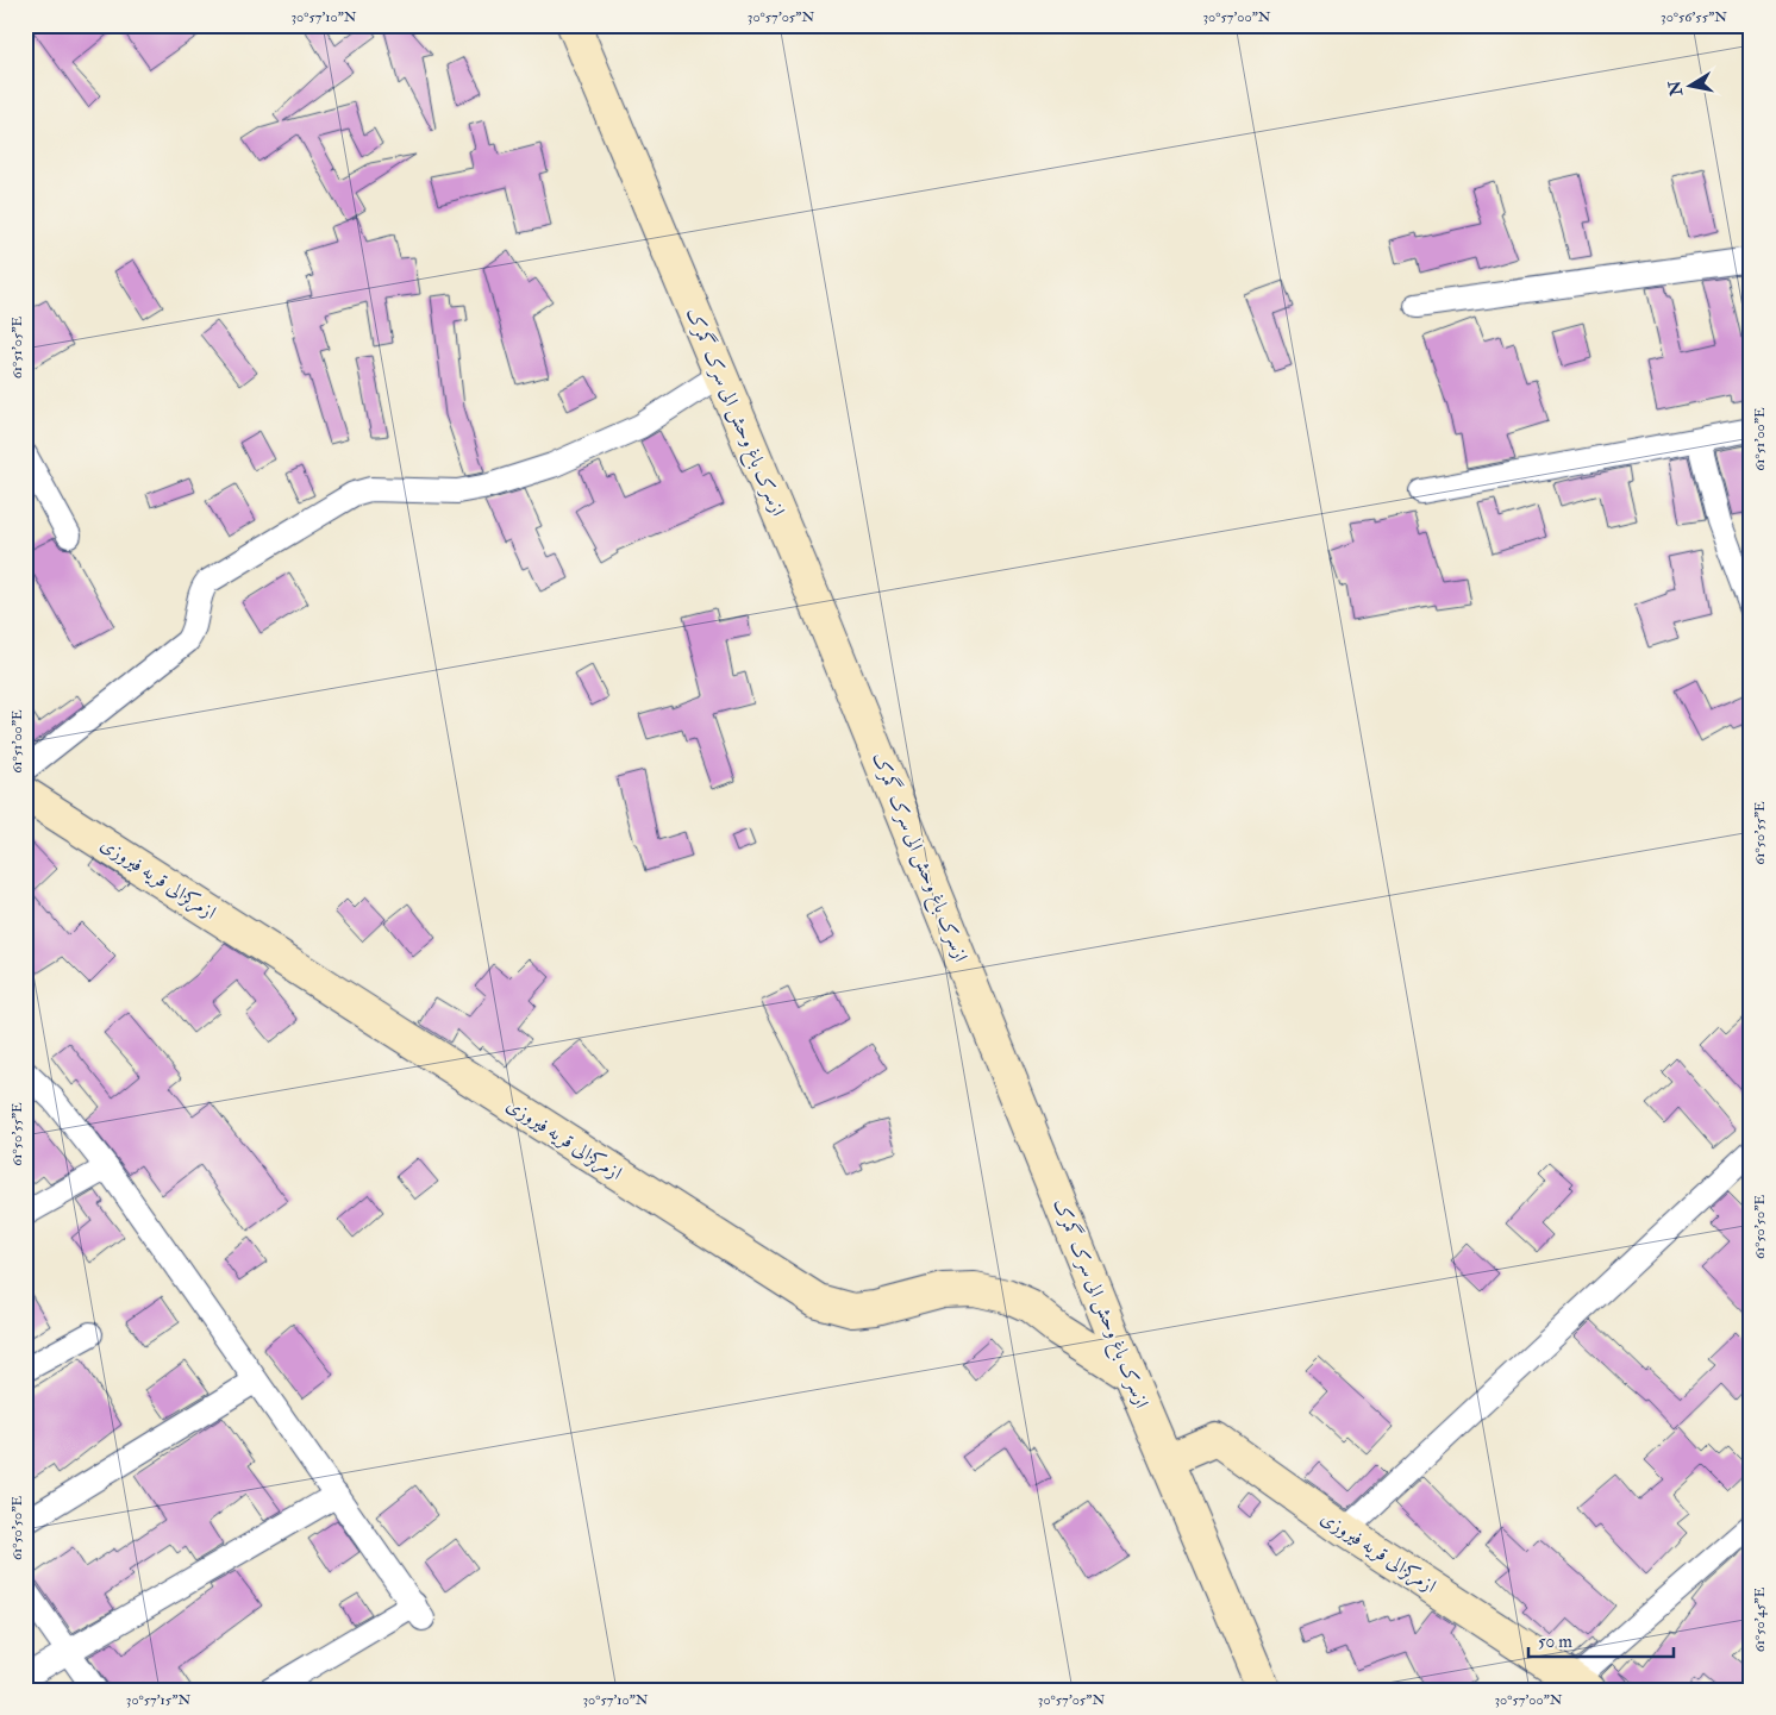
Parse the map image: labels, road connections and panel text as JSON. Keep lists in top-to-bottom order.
{
  "streets": {
    "main road": ["ازسرک باغ وحش الی سرک گمرک", "ازمرکزالی قریه فیروزی"]
  },
  "crossings": [
    ["ازسرک باغ وحش الی سرک گمرک", "ازمرکزالی قریه فیروزی"]
  ],
  "scale_bar": "50 m",
  "north": "left",
  "coordinates": [
    "30°57'10\"N",
    "30°57'05\"N",
    "30°57'00\"N",
    "30°56'55\"N",
    "61°51'05\"E",
    "61°51'00\"E",
    "61°50'55\"E",
    "61°50'50\"E",
    "61°50'45\"E",
    "30°57'15\"N"
  ]
}
